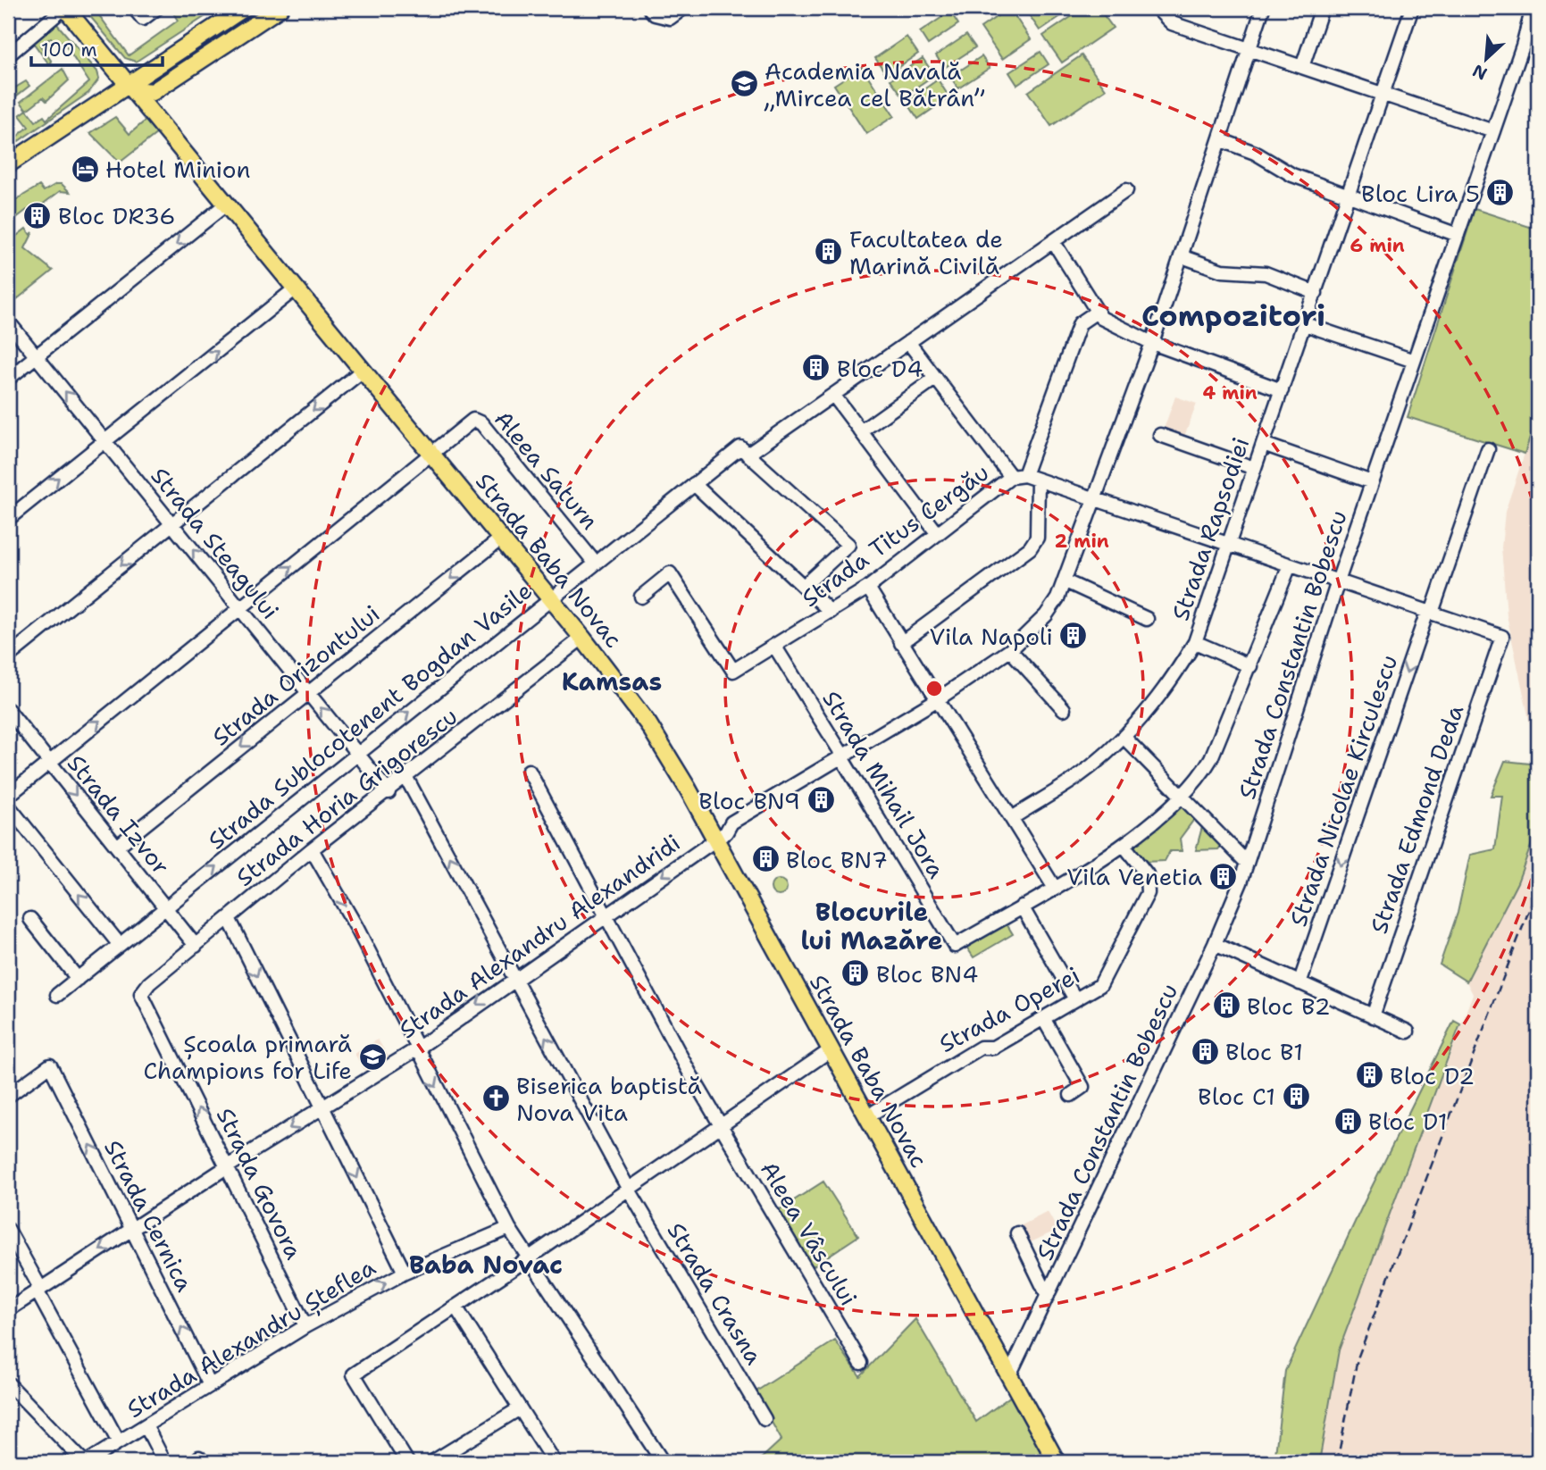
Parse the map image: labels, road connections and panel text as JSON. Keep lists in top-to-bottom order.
{
  "streets": {
    "main road": ["Strada Baba Novac"],
    "street": [
      "Aleea Saturn",
      "Strada Rapsodiei",
      "Strada Titus Cergău",
      "Strada Steagului",
      "Strada Constantin Bobescu",
      "Strada Orizontului",
      "Strada Sublocotenent Bogdan Vasile",
      "Strada Mihail Jora",
      "Strada Nicolae Kirculescu",
      "Strada Horia Grigorescu",
      "Strada Izvor",
      "Strada Edmond Deda",
      "Strada Alexandru Alexandridi",
      "Strada Operei",
      "Strada Govora",
      "Strada Cernica",
      "Aleea Vâscului",
      "Strada Crasna",
      "Strada Alexandru Șteflea"
    ]
  },
  "crossings": [
    ["Aleea Saturn", "Strada Baba Novac"],
    ["Aleea Saturn", "Strada Sublocotenent Bogdan Vasile"],
    ["Strada Titus Cergău", "Strada Mihail Jora"],
    ["Strada Steagului", "Strada Orizontului"],
    ["Strada Steagului", "Strada Sublocotenent Bogdan Vasile"],
    ["Strada Steagului", "Strada Horia Grigorescu"],
    ["Strada Baba Novac", "Strada Constantin Bobescu"],
    ["Strada Baba Novac", "Strada Orizontului"],
    ["Strada Baba Novac", "Strada Sublocotenent Bogdan Vasile"],
    ["Strada Baba Novac", "Strada Horia Grigorescu"],
    ["Strada Baba Novac", "Strada Alexandru Alexandridi"],
    ["Strada Baba Novac", "Strada Operei"],
    ["Strada Orizontului", "Strada Izvor"],
    ["Strada Sublocotenent Bogdan Vasile", "Strada Izvor"],
    ["Strada Mihail Jora", "Strada Alexandru Alexandridi"],
    ["Strada Nicolae Kirculescu", "Strada Edmond Deda"],
    ["Strada Horia Grigorescu", "Strada Izvor"],
    ["Strada Horia Grigorescu", "Strada Govora"],
    ["Strada Horia Grigorescu", "Strada Crasna"],
    ["Strada Alexandru Alexandridi", "Strada Govora"],
    ["Strada Alexandru Alexandridi", "Strada Cernica"],
    ["Strada Alexandru Alexandridi", "Aleea Vâscului"],
    ["Strada Alexandru Alexandridi", "Strada Crasna"],
    ["Strada Govora", "Strada Alexandru Șteflea"],
    ["Strada Cernica", "Strada Alexandru Șteflea"]
  ],
  "one_way": [
    "Strada Steagului",
    "Strada Sublocotenent Bogdan Vasile",
    "Strada Nicolae Kirculescu",
    "Strada Crasna"
  ],
  "districts": [
    "Compozitori",
    "Kamsas",
    "Blocurile lui Mazăre",
    "Baba Novac"
  ],
  "places": {
    "school or university": ["Academia Navală „Mircea cel Bătrân”", "Școala primară Champions for Life"],
    "hotel": ["Hotel Minion"],
    "building": [
      "Bloc Lira 5",
      "Bloc DR36",
      "Facultatea de Marină Civilă",
      "Bloc D4",
      "Vila Napoli",
      "Bloc BN9",
      "Bloc BN7",
      "Vila Venetia",
      "Bloc BN4",
      "Bloc B2",
      "Bloc B1",
      "Bloc D2",
      "Bloc C1",
      "Bloc D1"
    ],
    "church": ["Biserica baptistă Nova Vita"]
  },
  "scale_bar": "100 m",
  "north": "bottom left",
  "rings": ["6 min", "4 min", "2 min"]
}
